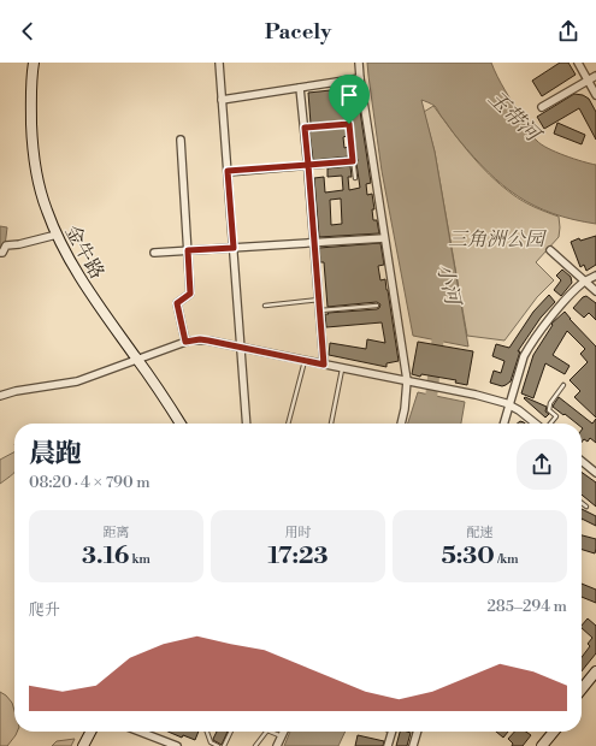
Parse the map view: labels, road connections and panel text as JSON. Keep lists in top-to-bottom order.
{
  "streets": {
    "main road": ["金牛路"]
  },
  "water": ["玉带河", "小河"],
  "parks": ["三角洲公园"],
  "page": {
    "header": "Pacely",
    "heading": ["晨跑", "08:20 · 4 × 790 m"],
    "stats": [
      ["距离", "3.16 km"],
      ["用时", "17:23"],
      ["配速", "5:30 /km"]
    ],
    "chart": ["爬升", "285–294 m"]
  }
}
